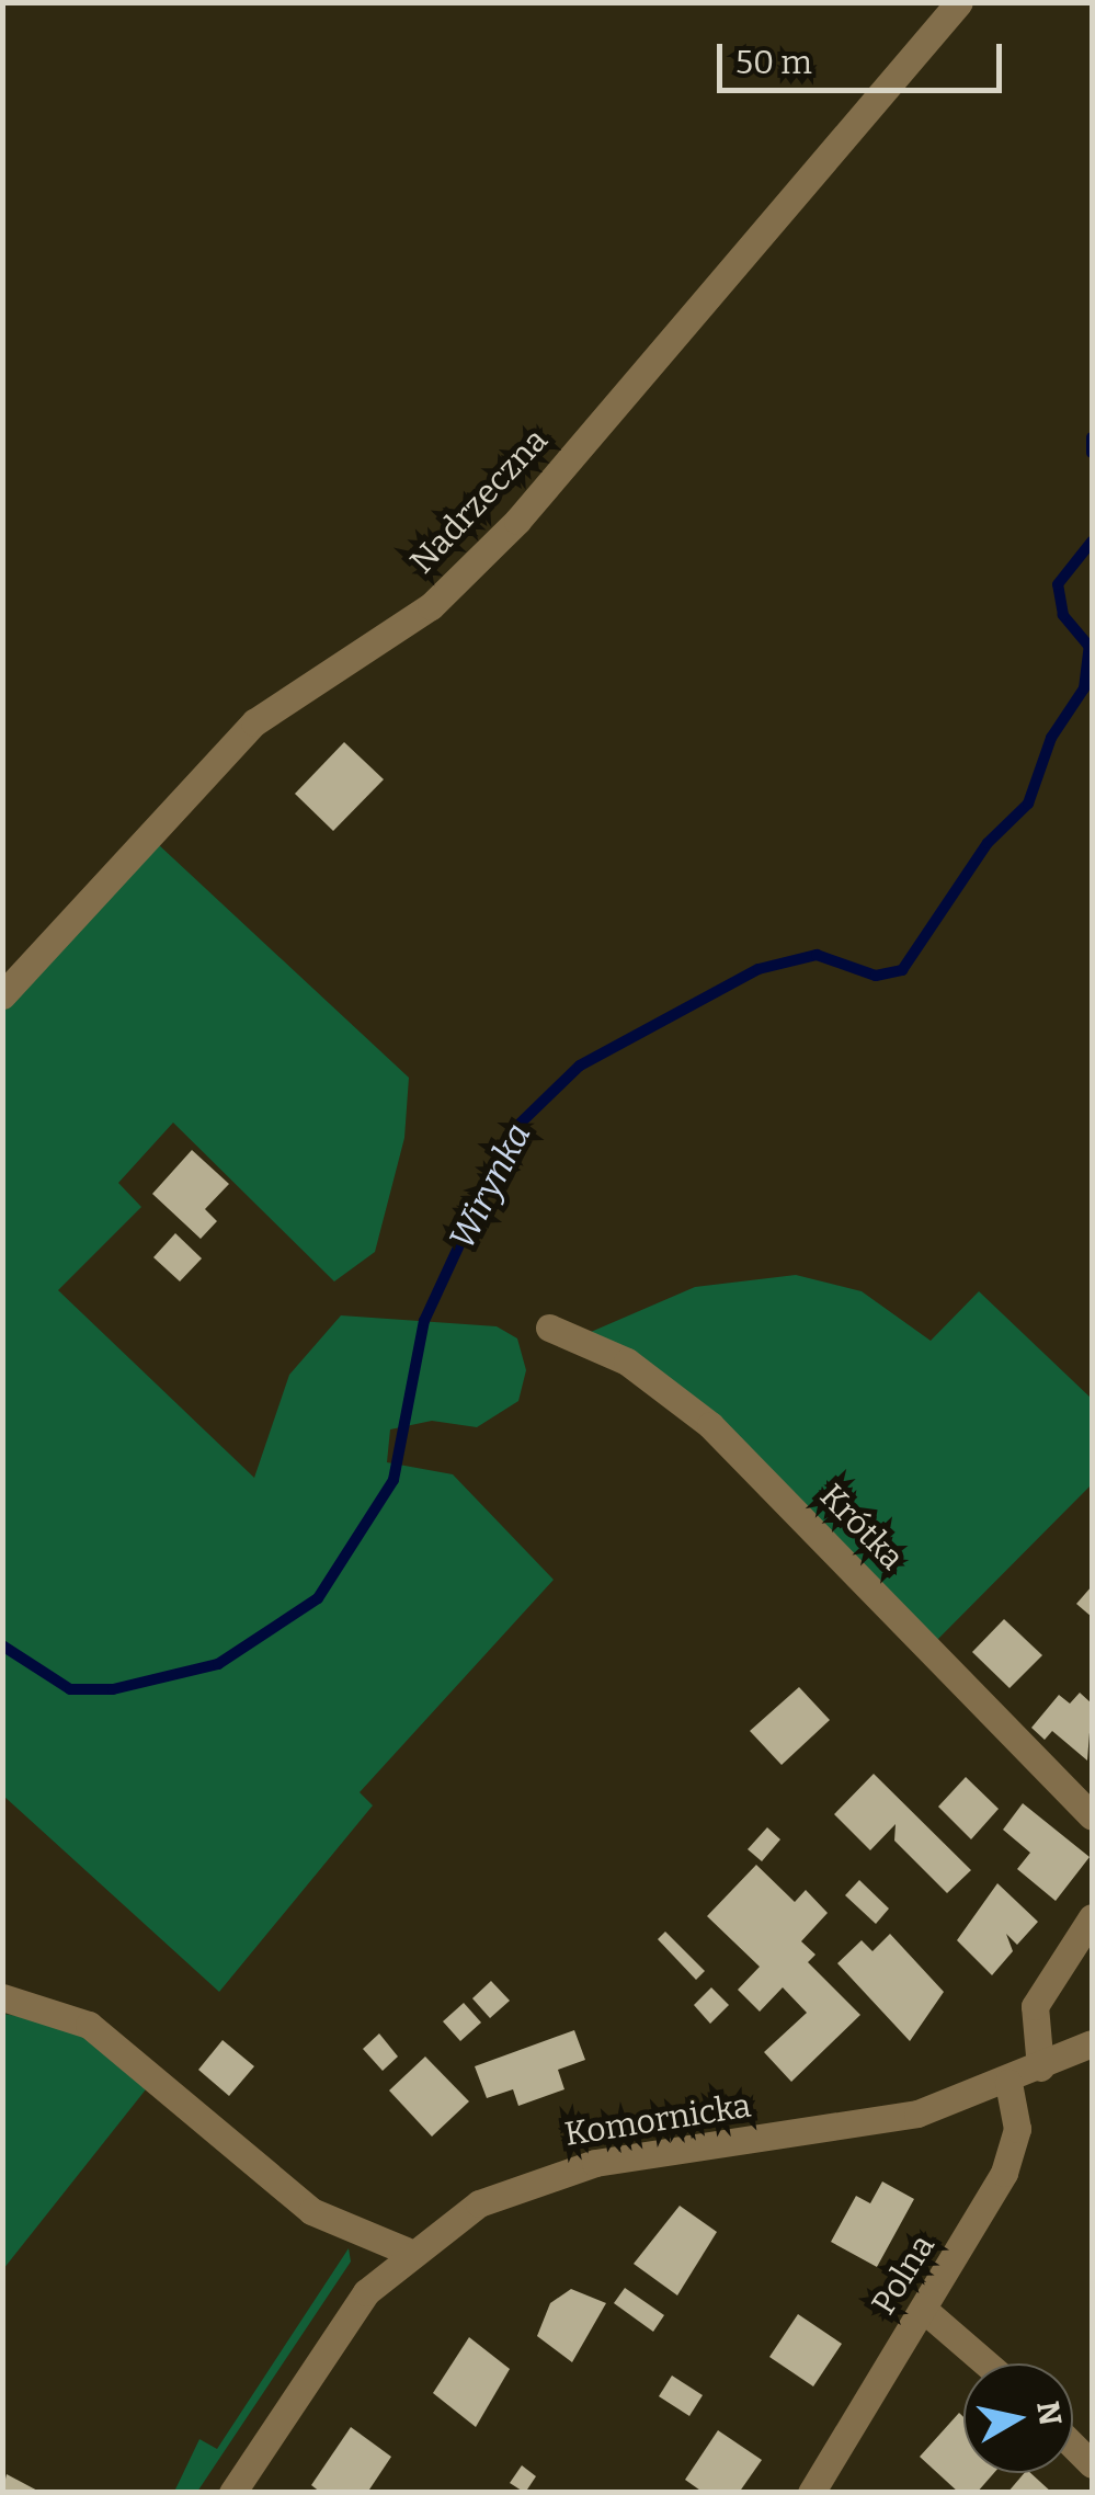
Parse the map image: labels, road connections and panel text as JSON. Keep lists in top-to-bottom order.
{
  "streets": {
    "street": [
      "Nadrzeczna",
      "Krótka",
      "Komornicka",
      "Polna"
    ]
  },
  "crossings": [
    ["Komornicka", "Polna"]
  ],
  "water": ["Wirynka"],
  "scale_bar": "50 m",
  "north": "right"
}
